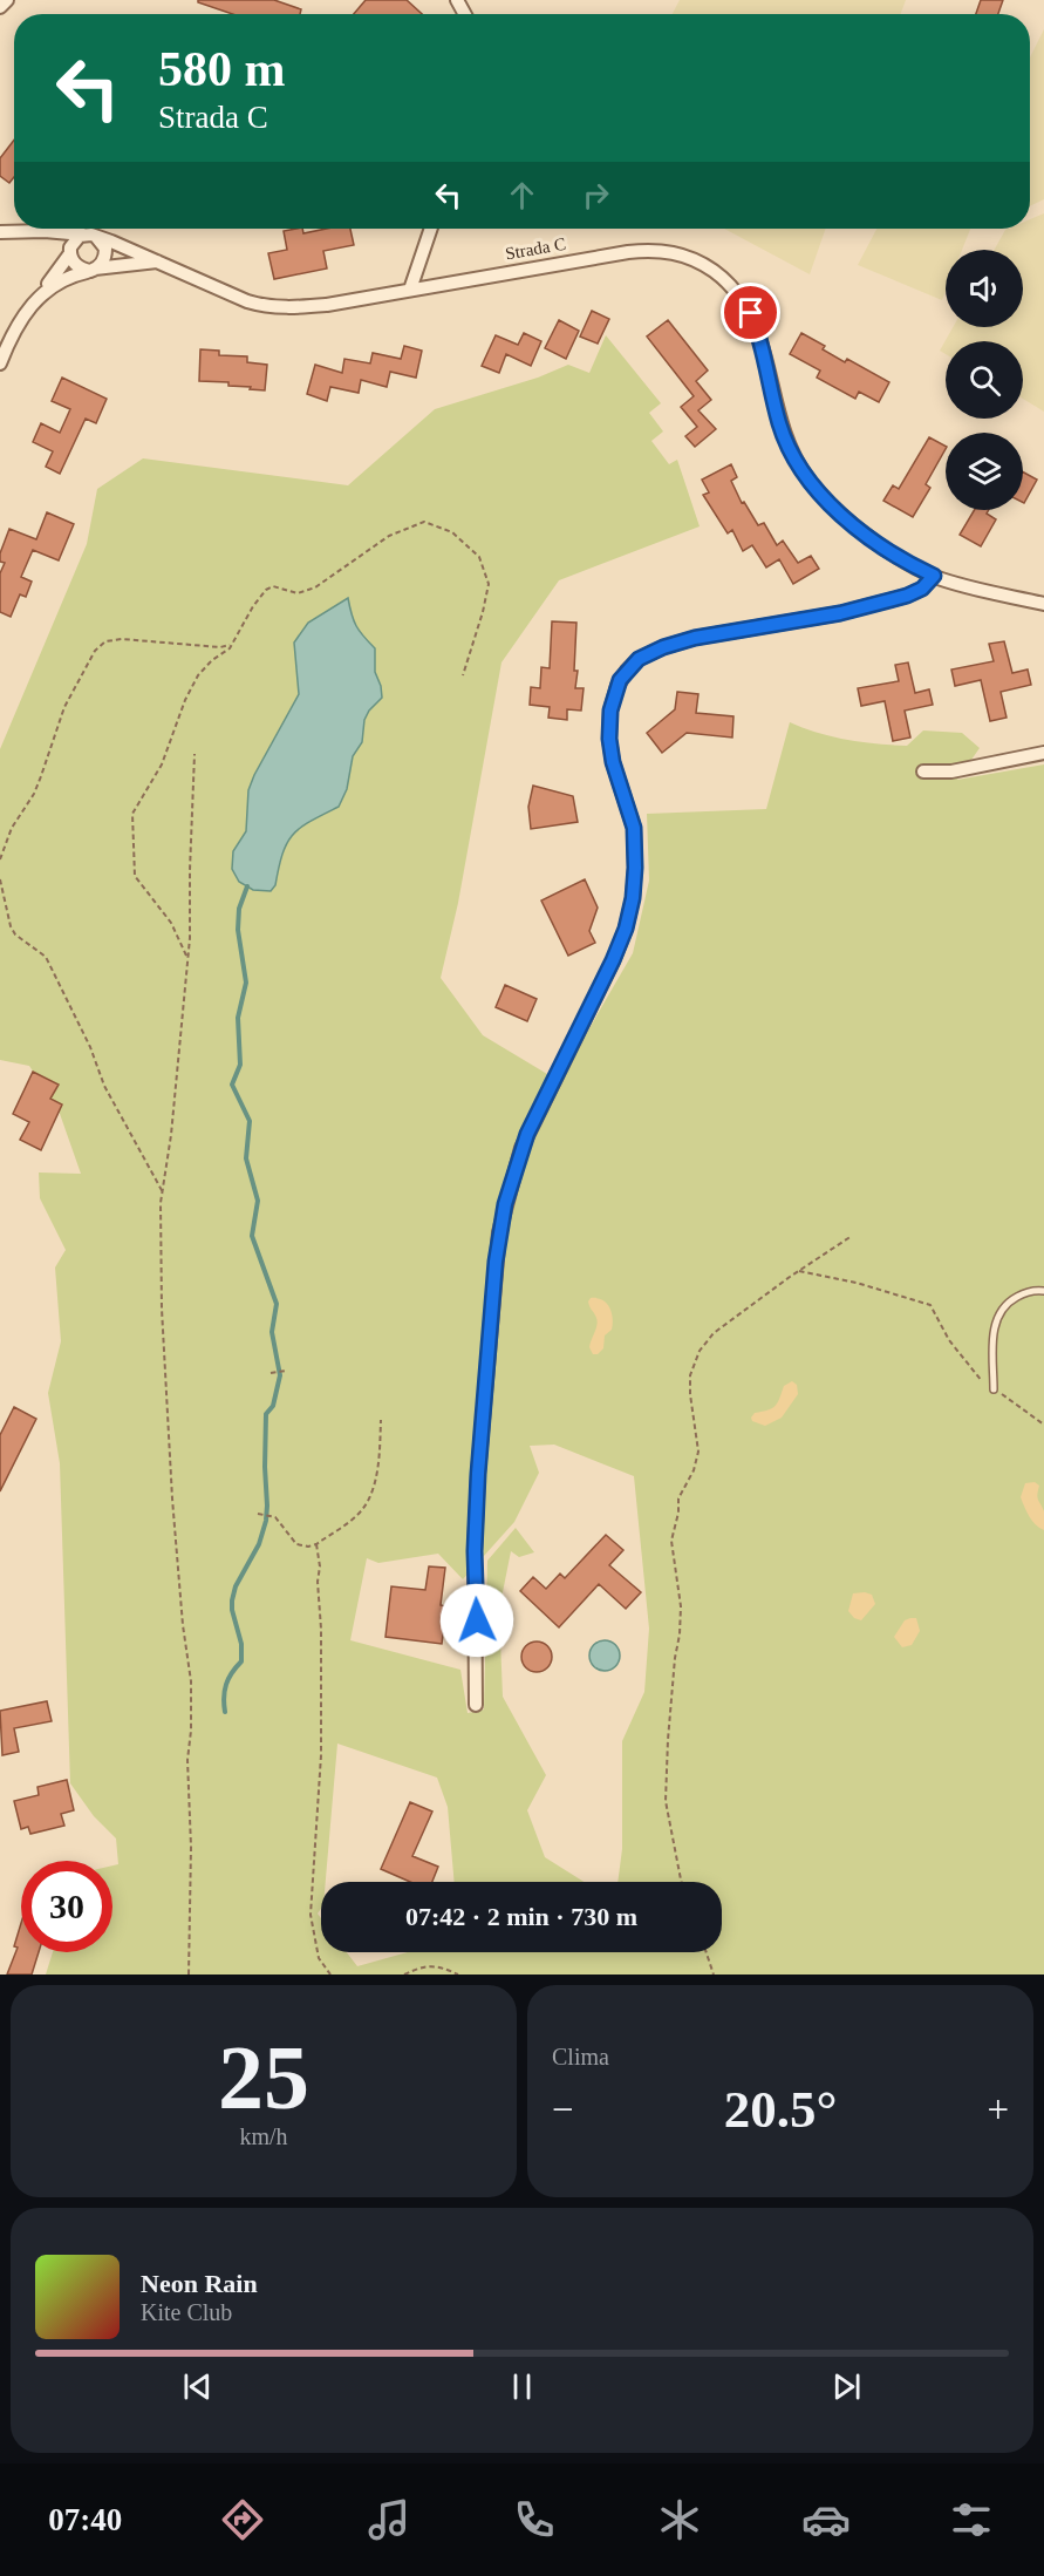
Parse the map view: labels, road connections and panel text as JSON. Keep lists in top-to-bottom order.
{
  "streets": {
    "street": ["Strada C"]
  },
  "page": {
    "turn": ["580 m", "Strada C"],
    "limit": "30",
    "trip": "07:42 · 2 min · 730 m",
    "tile": [
      ["25", "km/h"],
      "Clima"
    ],
    "heat": ["−", "20.5°", "+"],
    "song": ["Neon Rain", "Kite Club"],
    "tabs": "07:40"
  }
}
